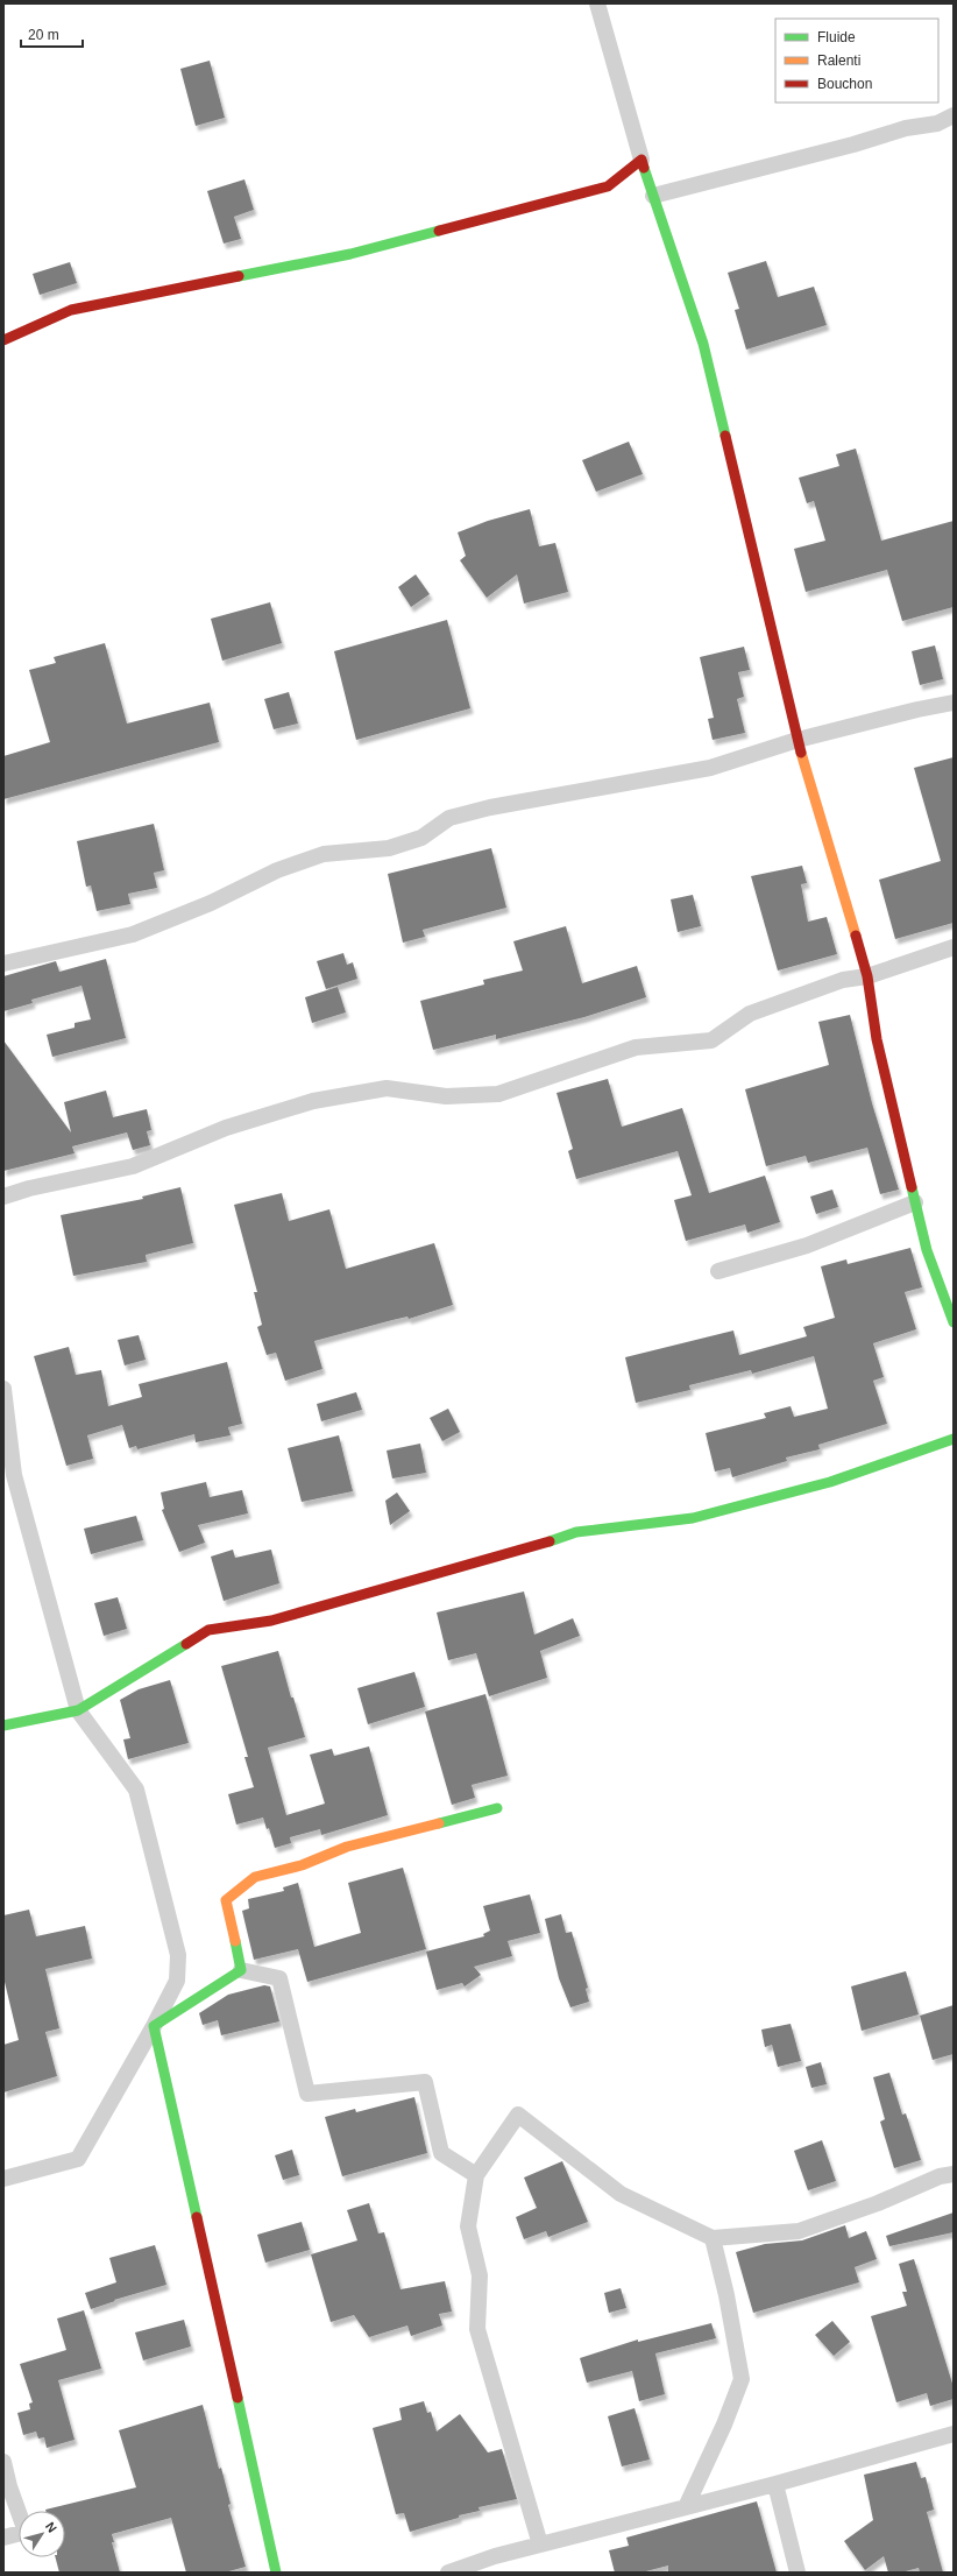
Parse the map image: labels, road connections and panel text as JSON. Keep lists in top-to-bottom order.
{
  "legend": ["Fluide", "Ralenti", "Bouchon"],
  "scale_bar": "20 m",
  "north": "top right"
}
